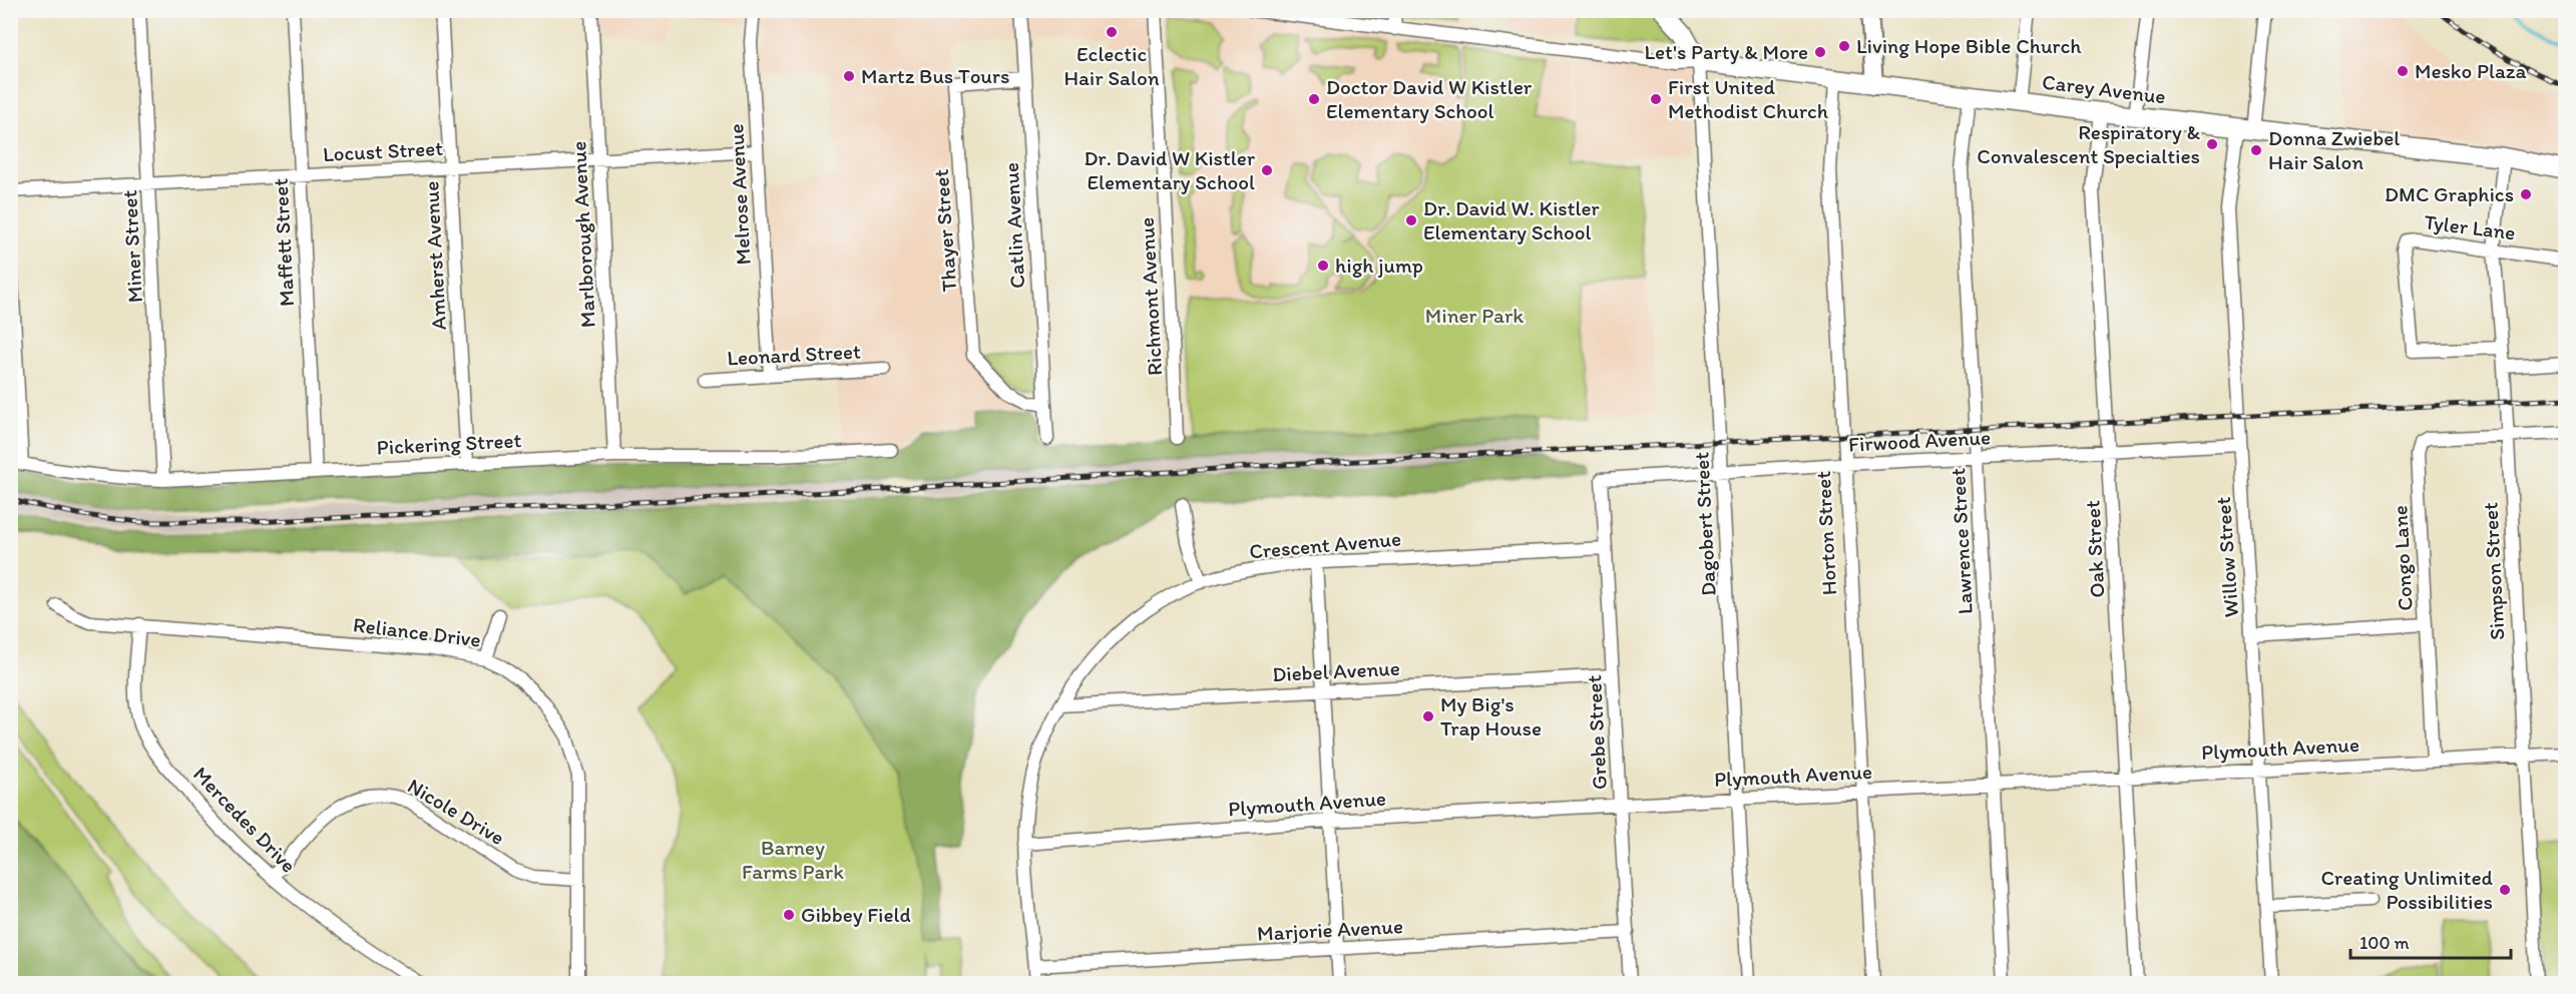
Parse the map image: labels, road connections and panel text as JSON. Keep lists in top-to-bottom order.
{
  "streets": {
    "main road": ["Carey Avenue"],
    "street": [
      "Locust Street",
      "Melrose Avenue",
      "Catlin Avenue",
      "Tyler Lane",
      "Thayer Street",
      "Marlborough Avenue",
      "Maffett Street",
      "Miner Street",
      "Amherst Avenue",
      "Richmont Avenue",
      "Leonard Street",
      "Firwood Avenue",
      "Pickering Street",
      "Dagobert Street",
      "Horton Street",
      "Lawrence Street",
      "Crescent Avenue",
      "Oak Street",
      "Willow Street",
      "Congo Lane",
      "Simpson Street",
      "Reliance Drive",
      "Diebel Avenue",
      "Grebe Street",
      "Plymouth Avenue",
      "Nicole Drive",
      "Mercedes Drive",
      "Marjorie Avenue"
    ]
  },
  "crossings": [
    ["Carey Avenue", "Dagobert Street"],
    ["Carey Avenue", "Horton Street"],
    ["Carey Avenue", "Lawrence Street"],
    ["Carey Avenue", "Oak Street"],
    ["Carey Avenue", "Willow Street"],
    ["Carey Avenue", "Simpson Street"],
    ["Locust Street", "Melrose Avenue"],
    ["Locust Street", "Marlborough Avenue"],
    ["Locust Street", "Maffett Street"],
    ["Locust Street", "Miner Street"],
    ["Locust Street", "Amherst Avenue"],
    ["Melrose Avenue", "Leonard Street"],
    ["Catlin Avenue", "Thayer Street"],
    ["Tyler Lane", "Simpson Street"],
    ["Marlborough Avenue", "Pickering Street"],
    ["Maffett Street", "Pickering Street"],
    ["Miner Street", "Pickering Street"],
    ["Amherst Avenue", "Pickering Street"],
    ["Firwood Avenue", "Dagobert Street"],
    ["Firwood Avenue", "Horton Street"],
    ["Firwood Avenue", "Lawrence Street"],
    ["Firwood Avenue", "Oak Street"],
    ["Firwood Avenue", "Willow Street"],
    ["Firwood Avenue", "Grebe Street"],
    ["Dagobert Street", "Plymouth Avenue"],
    ["Horton Street", "Plymouth Avenue"],
    ["Lawrence Street", "Plymouth Avenue"],
    ["Crescent Avenue", "Diebel Avenue"],
    ["Crescent Avenue", "Grebe Street"],
    ["Crescent Avenue", "Plymouth Avenue"],
    ["Crescent Avenue", "Marjorie Avenue"],
    ["Oak Street", "Plymouth Avenue"],
    ["Willow Street", "Plymouth Avenue"],
    ["Congo Lane", "Simpson Street"],
    ["Congo Lane", "Plymouth Avenue"],
    ["Simpson Street", "Plymouth Avenue"],
    ["Reliance Drive", "Nicole Drive"],
    ["Reliance Drive", "Mercedes Drive"],
    ["Diebel Avenue", "Grebe Street"],
    ["Grebe Street", "Plymouth Avenue"],
    ["Grebe Street", "Marjorie Avenue"],
    ["Nicole Drive", "Mercedes Drive"]
  ],
  "parks": ["Miner Park", "Barney Farms Park"],
  "places": [
    "Eclectic Hair Salon",
    "Living Hope Bible Church",
    "Let's Party & More",
    "Mesko Plaza",
    "Martz Bus Tours",
    "Doctor David W Kistler Elementary School",
    "First United Methodist Church",
    "Respiratory & Convalescent Specialties",
    "Donna Zwiebel Hair Salon",
    "Dr. David W Kistler Elementary School",
    "DMC Graphics",
    "Dr. David W. Kistler Elementary School",
    "high jump",
    "My Big's Trap House",
    "Creating Unlimited Possibilities",
    "Gibbey Field"
  ],
  "scale_bar": "100 m"
}
